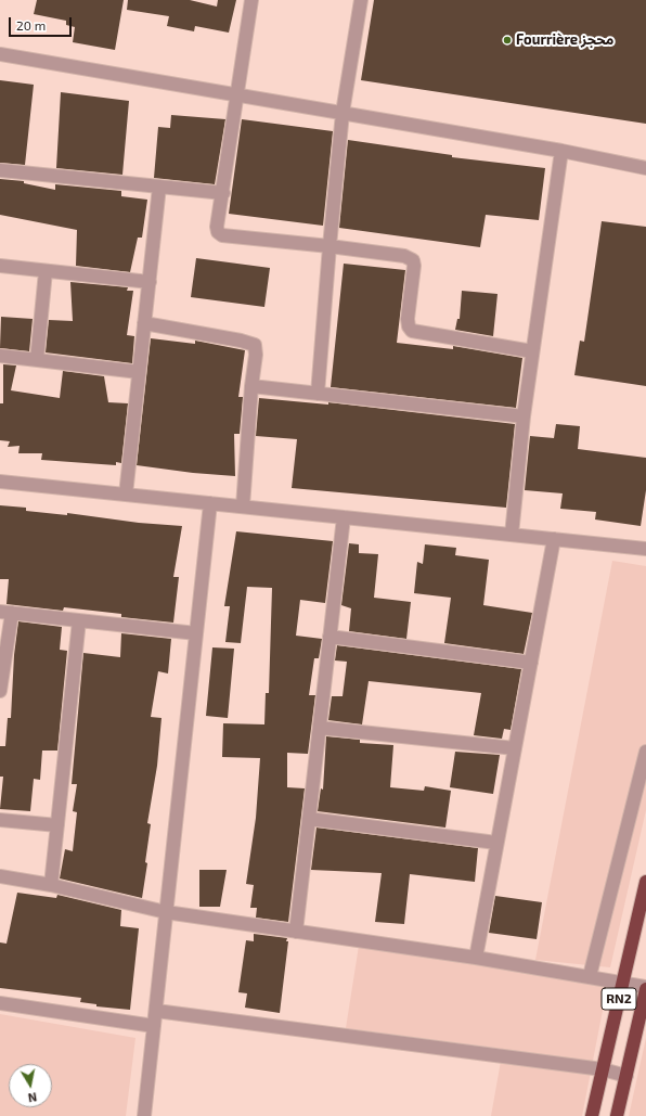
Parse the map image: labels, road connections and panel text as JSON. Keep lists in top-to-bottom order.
{
  "streets": {
    "highway": ["RN2"]
  },
  "places": ["Fourrière محجز"],
  "scale_bar": "20 m",
  "north": "bottom"
}
